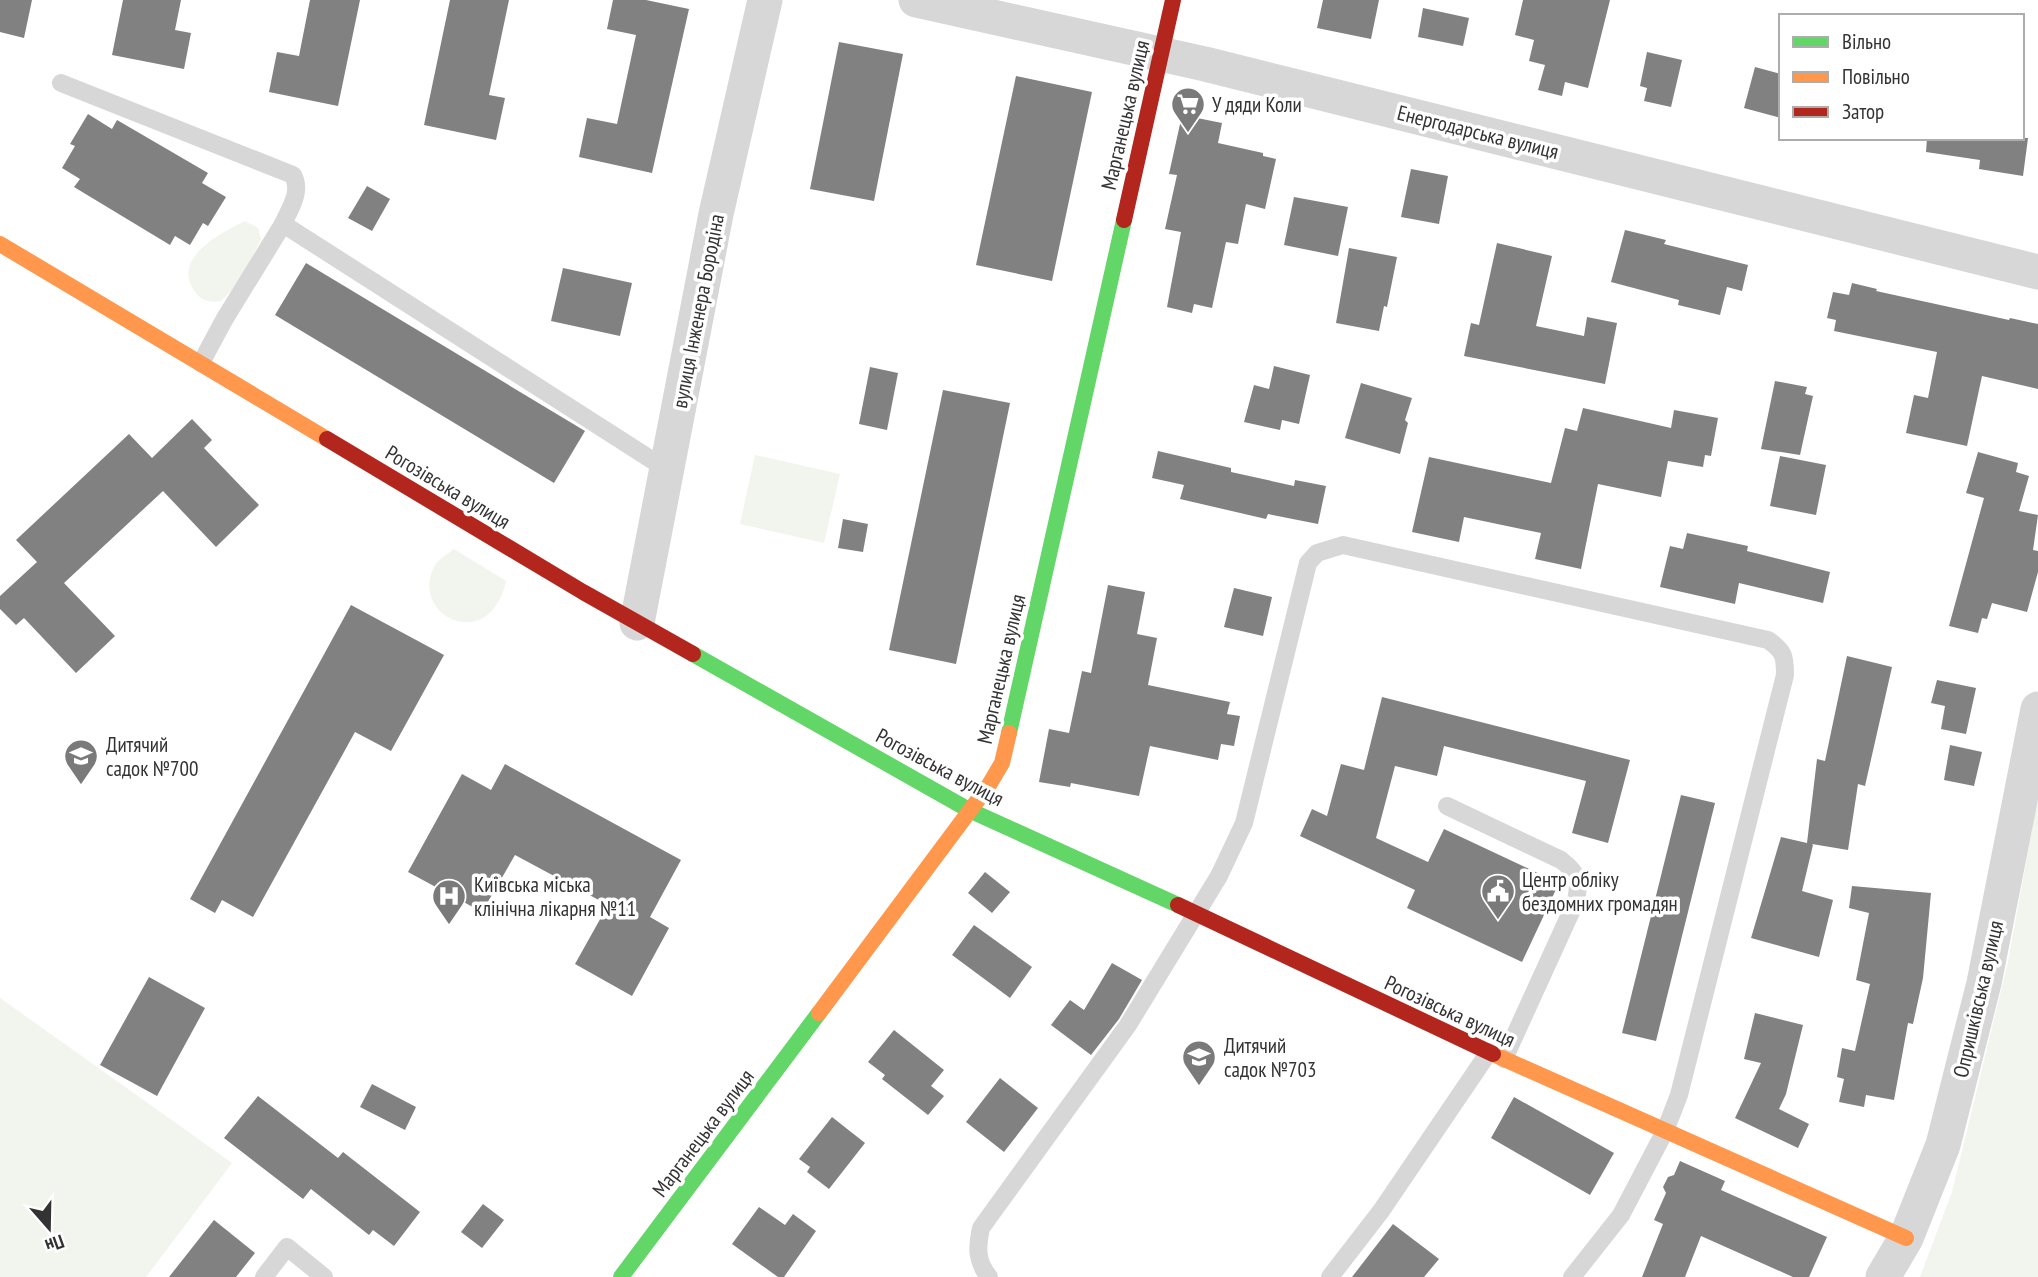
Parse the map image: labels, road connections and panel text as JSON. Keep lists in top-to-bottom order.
{
  "streets": {
    "street": [
      "Марганецька вулиця",
      "Енергодарська вулиця",
      "вулиця Інженера Бородіна",
      "Рогозівська вулиця",
      "Опришківська вулиця"
    ]
  },
  "crossings": [
    ["Марганецька вулиця", "Енергодарська вулиця"],
    ["Марганецька вулиця", "Рогозівська вулиця"],
    ["вулиця Інженера Бородіна", "Рогозівська вулиця"],
    ["Рогозівська вулиця", "Опришківська вулиця"]
  ],
  "places": {
    "supermarket": ["У дяди Коли"],
    "school or university": ["Дитячий садок №700", "Дитячий садок №703"],
    "public building": ["Центр обліку бездомних громадян"],
    "hospital": ["Київська міська клінічна лікарня №11"]
  },
  "legend": ["Вільно", "Повільно", "Затор"],
  "north": "bottom"
}
